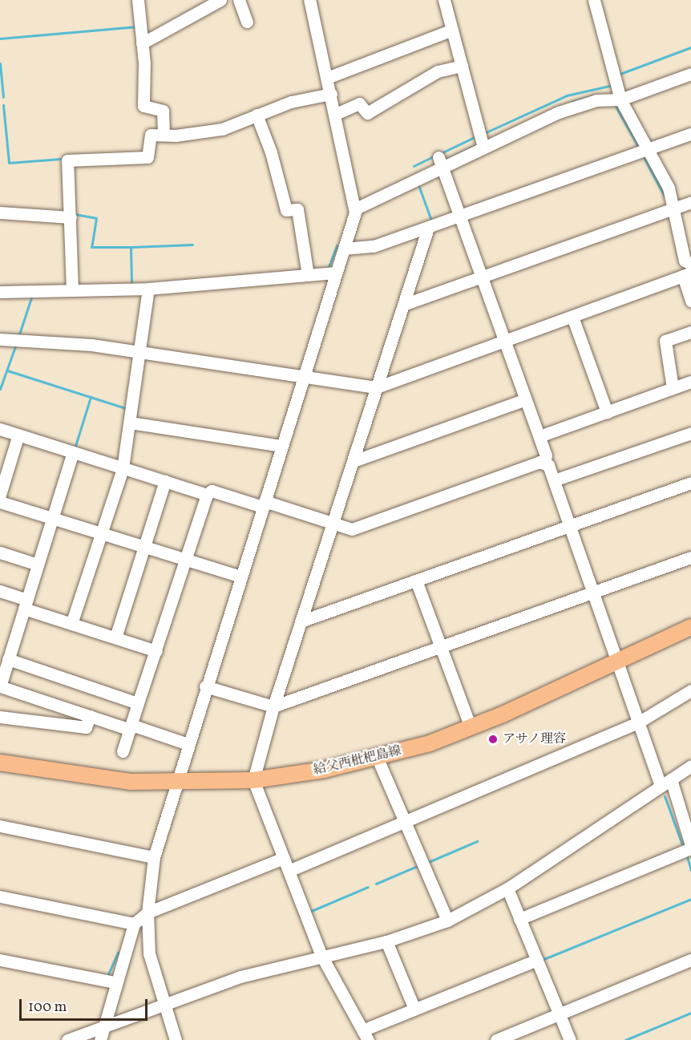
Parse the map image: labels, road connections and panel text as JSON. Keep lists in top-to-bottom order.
{
  "streets": {
    "main road": ["給父西枇杷島線"]
  },
  "places": ["アサノ理容"],
  "scale_bar": "100 m"
}
